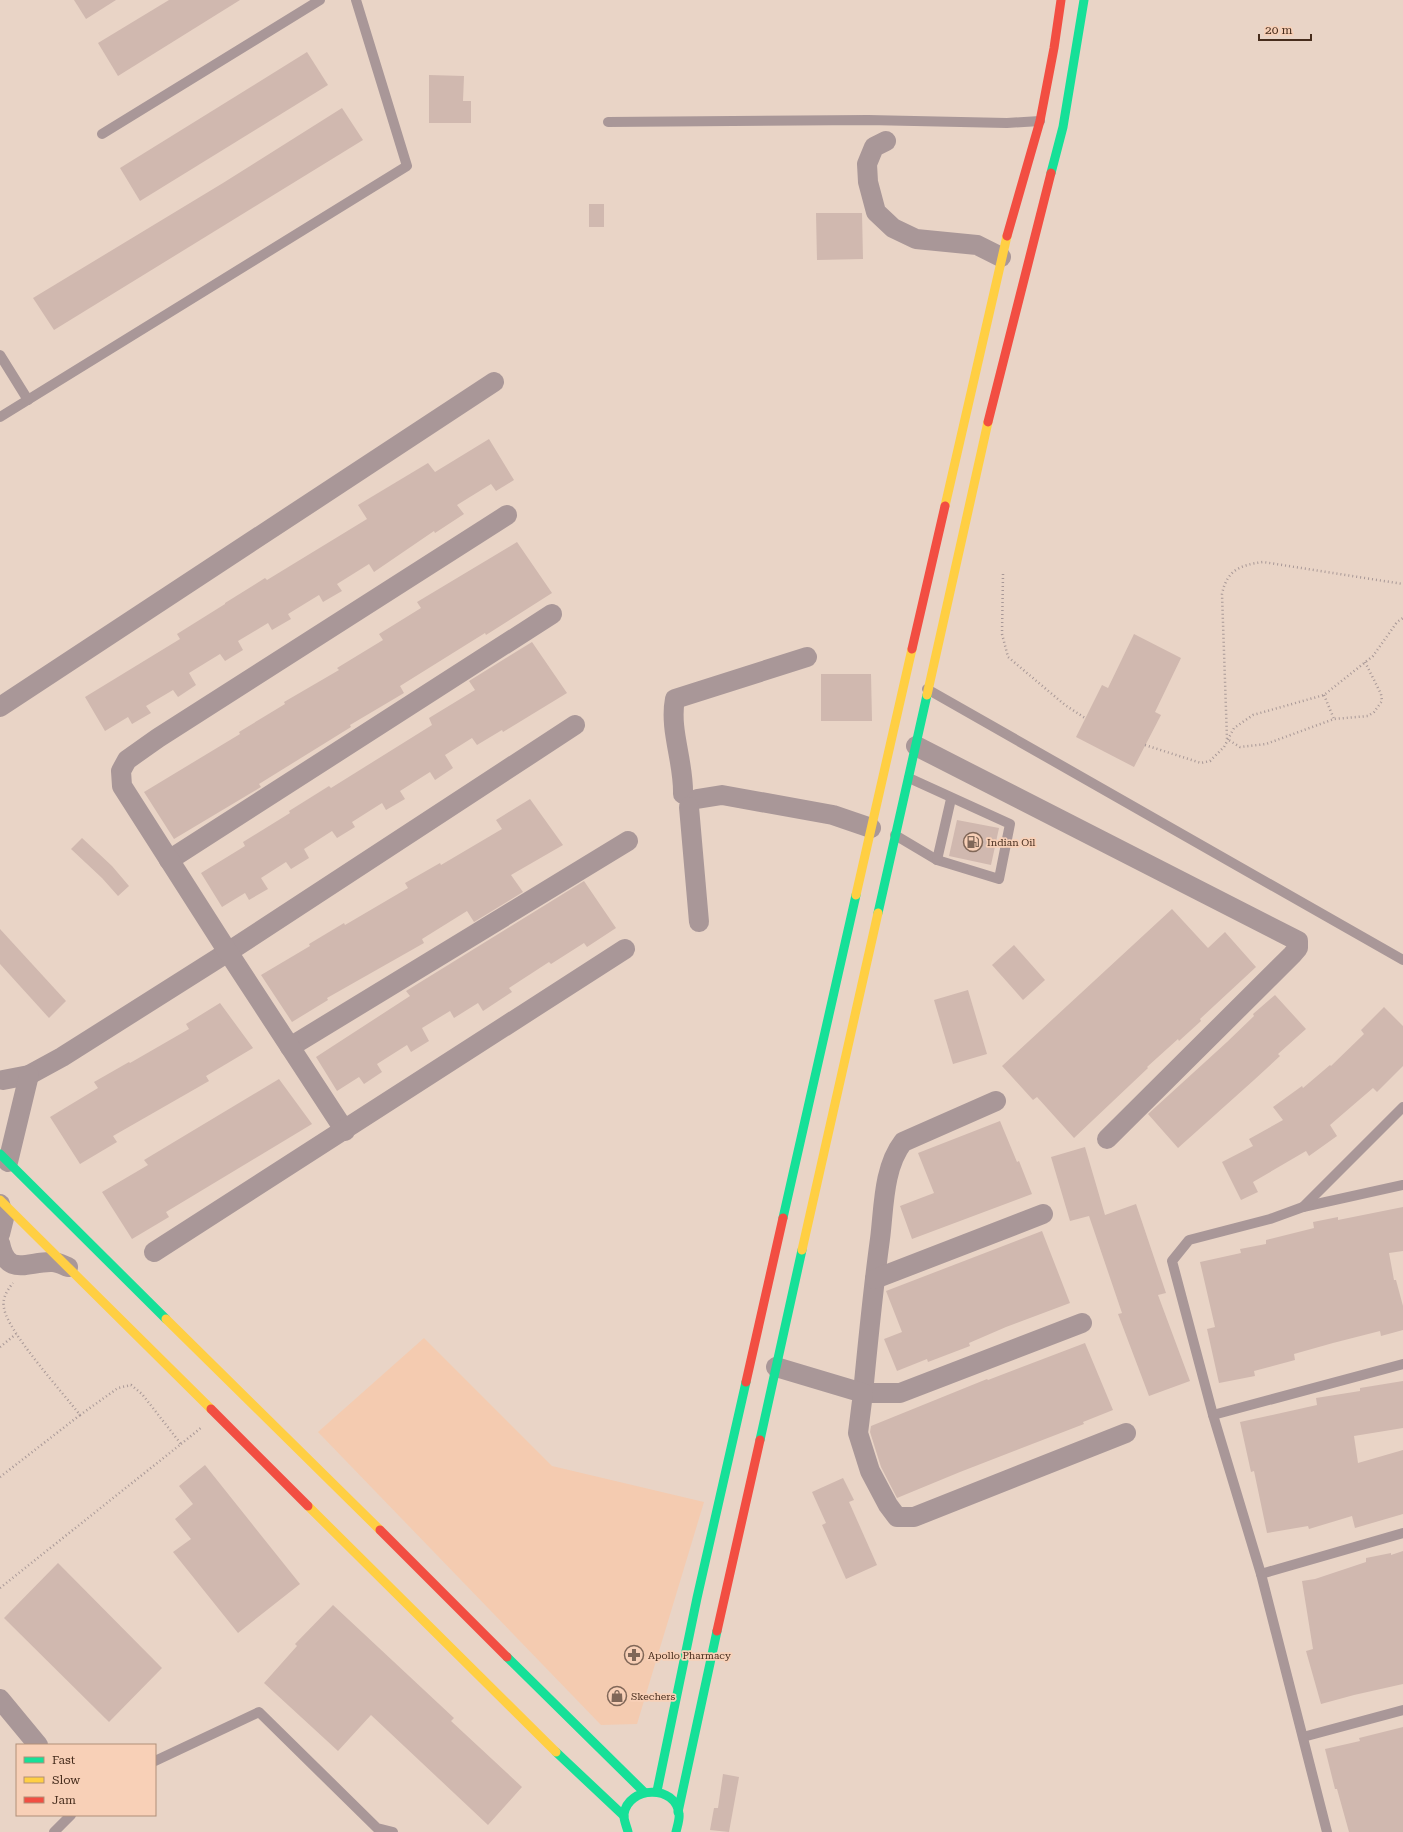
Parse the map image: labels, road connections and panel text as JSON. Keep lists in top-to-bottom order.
{
  "places": {
    "fuel station": ["Indian Oil"],
    "pharmacy": ["Apollo Pharmacy"],
    "shop": ["Skechers"]
  },
  "legend": ["Fast", "Slow", "Jam"],
  "scale_bar": "20 m"
}
